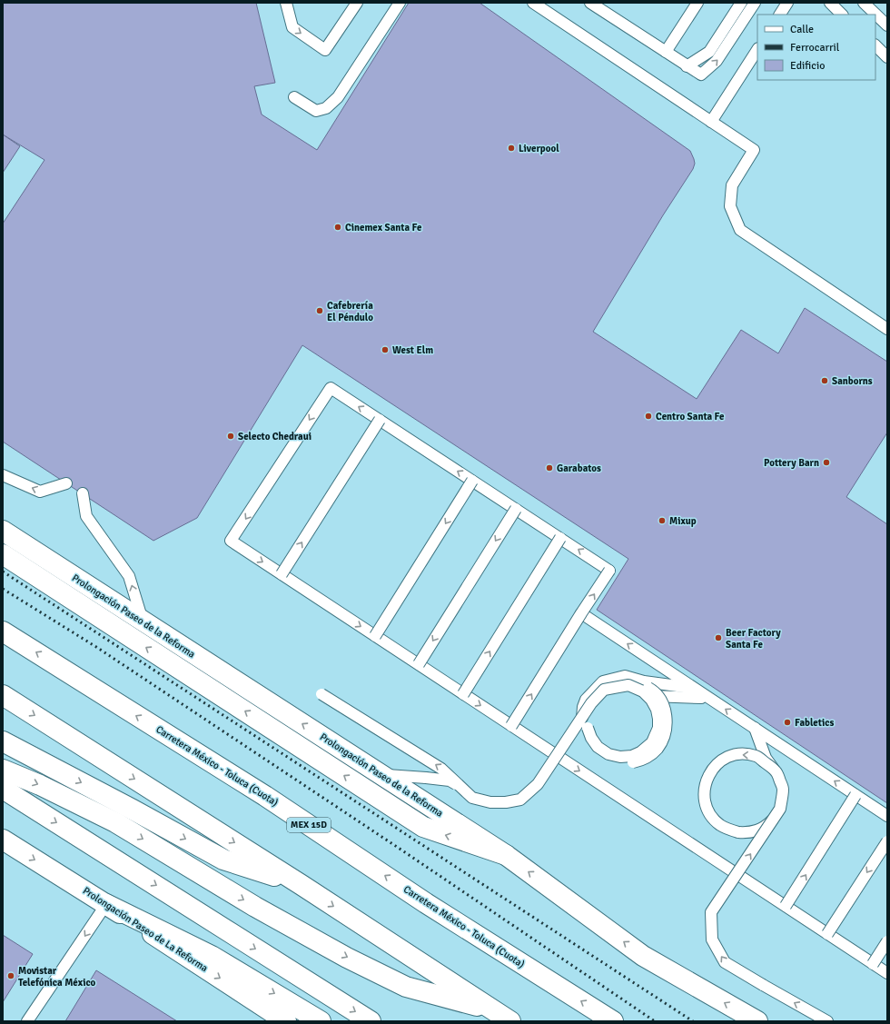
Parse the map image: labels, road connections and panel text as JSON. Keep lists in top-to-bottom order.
{
  "streets": {
    "main road": [
      "Prolongación Paseo de la Reforma",
      "Carretera México - Toluca (Cuota)",
      "MEX 15D",
      "Prolongación Paseo de La Reforma"
    ]
  },
  "places": [
    "Liverpool",
    "Cinemex Santa Fe",
    "Cafebrería El Péndulo",
    "West Elm",
    "Sanborns",
    "Centro Santa Fe",
    "Selecto Chedraui",
    "Pottery Barn",
    "Garabatos",
    "Mixup",
    "Beer Factory Santa Fe",
    "Fabletics",
    "Movistar Telefónica México"
  ],
  "legend": ["Calle", "Ferrocarril", "Edificio"]
}
